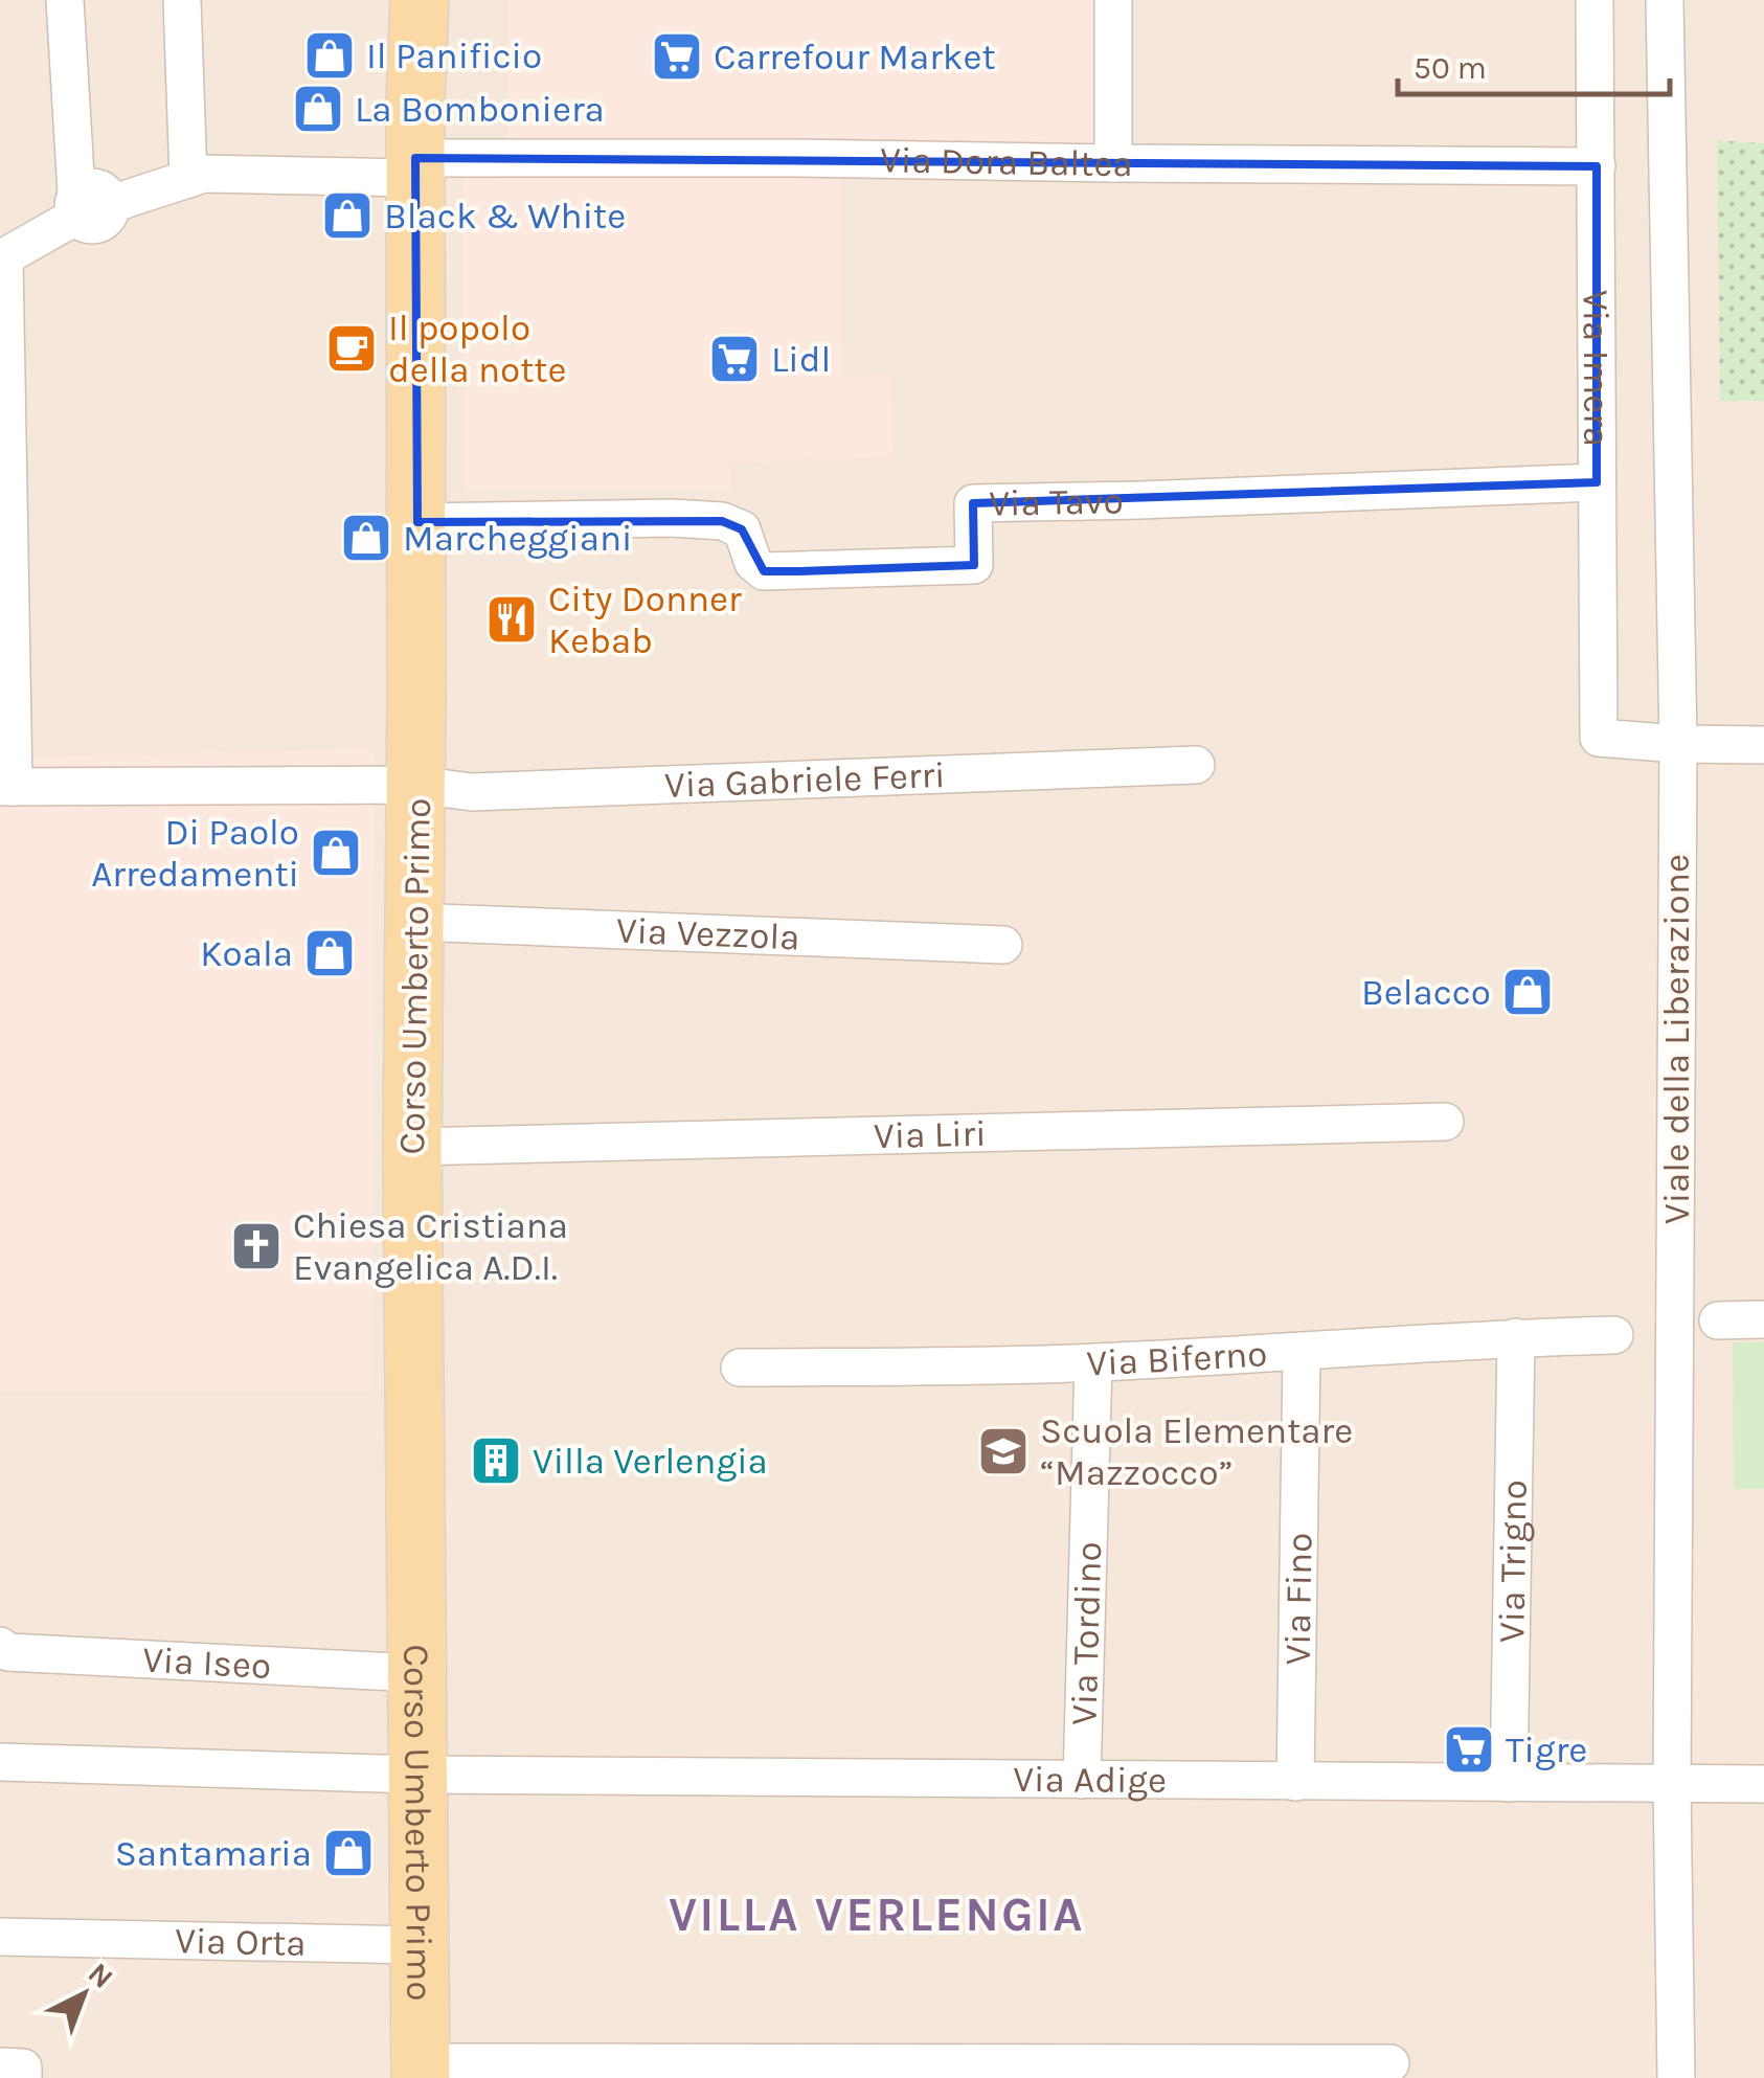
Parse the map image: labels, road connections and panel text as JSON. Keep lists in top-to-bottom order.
{
  "streets": {
    "main road": ["Corso Umberto Primo"],
    "street": [
      "Via Dora Baltea",
      "Via Imera",
      "Via Tavo",
      "Via Gabriele Ferri",
      "Via Vezzola",
      "Viale della Liberazione",
      "Via Liri",
      "Via Biferno",
      "Via Trigno",
      "Via Fino",
      "Via Tordino",
      "Via Iseo",
      "Via Adige",
      "Via Orta"
    ]
  },
  "crossings": [
    ["Via Dora Baltea", "Via Imera"],
    ["Via Dora Baltea", "Corso Umberto Primo"],
    ["Via Imera", "Via Tavo"],
    ["Via Imera", "Viale della Liberazione"],
    ["Via Tavo", "Corso Umberto Primo"],
    ["Via Gabriele Ferri", "Corso Umberto Primo"],
    ["Via Vezzola", "Corso Umberto Primo"],
    ["Corso Umberto Primo", "Via Liri"],
    ["Corso Umberto Primo", "Via Iseo"],
    ["Corso Umberto Primo", "Via Adige"],
    ["Corso Umberto Primo", "Via Orta"],
    ["Viale della Liberazione", "Via Adige"],
    ["Via Biferno", "Via Trigno"],
    ["Via Biferno", "Via Fino"],
    ["Via Biferno", "Via Tordino"],
    ["Via Trigno", "Via Adige"],
    ["Via Fino", "Via Adige"],
    ["Via Tordino", "Via Adige"]
  ],
  "districts": ["VILLA VERLENGIA"],
  "places": {
    "shop": [
      "Il Panificio",
      "La Bomboniera",
      "Black & White",
      "Marcheggiani",
      "Di Paolo Arredamenti",
      "Koala",
      "Belacco",
      "Santamaria"
    ],
    "supermarket": ["Carrefour Market", "Lidl", "Tigre"],
    "cafe": ["Il popolo della notte"],
    "restaurant": ["City Donner Kebab"],
    "church": ["Chiesa Cristiana Evangelica A.D.I."],
    "school or university": ["Scuola Elementare “Mazzocco”"],
    "building": ["Villa Verlengia"]
  },
  "scale_bar": "50 m",
  "north": "top right"
}
